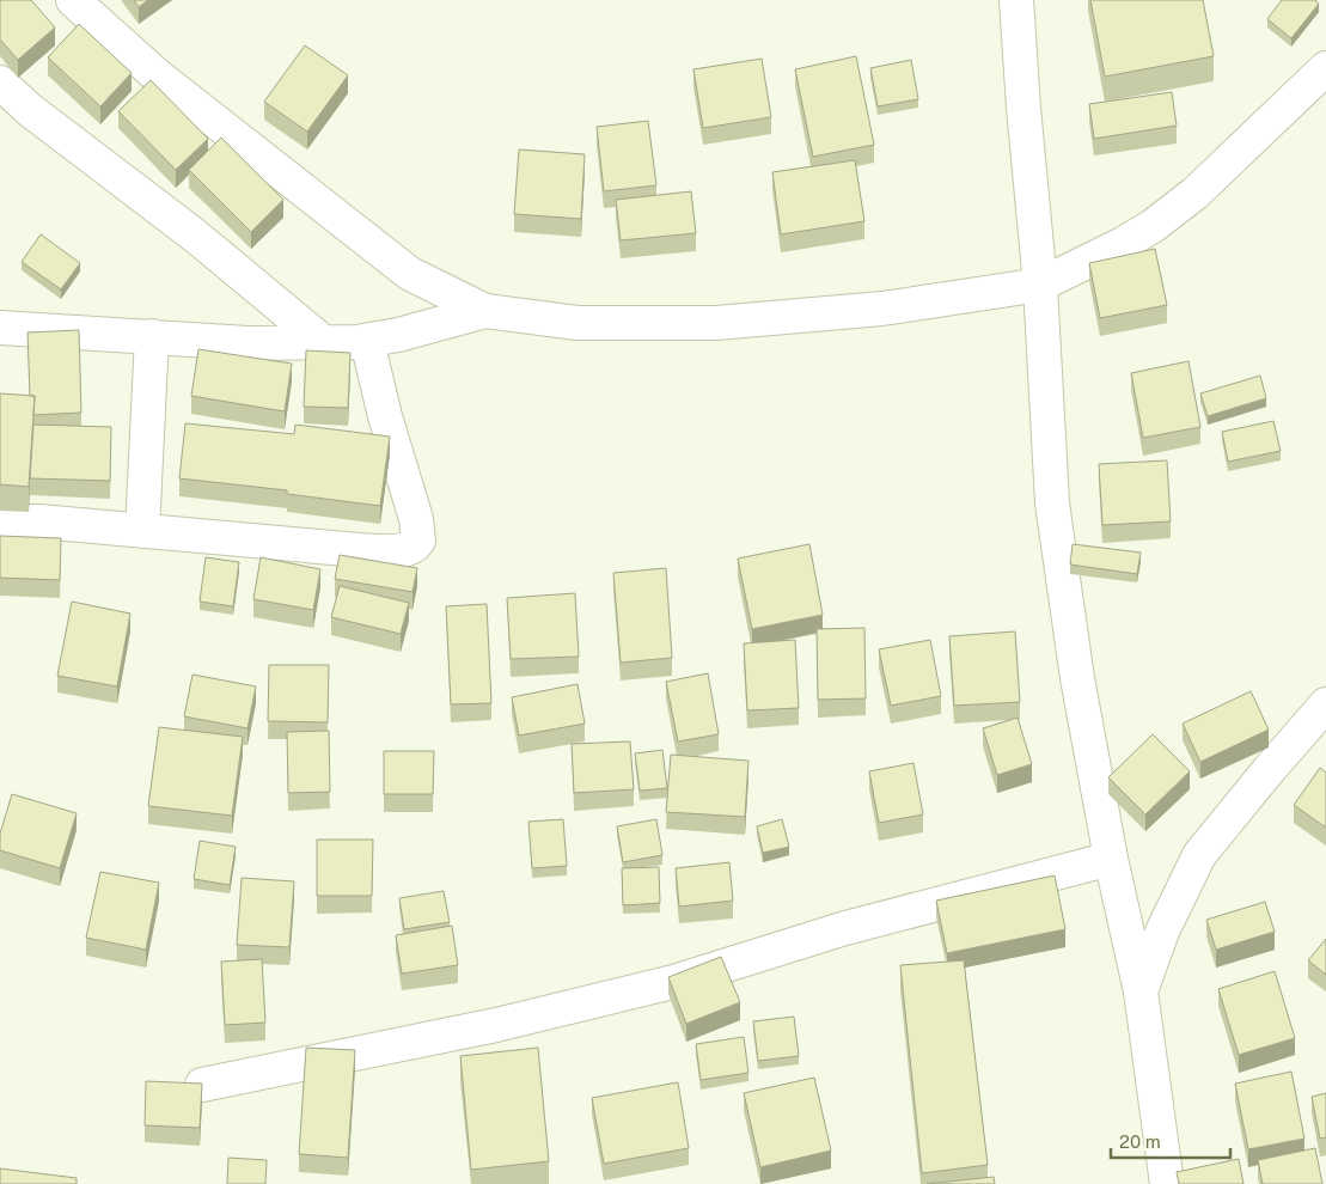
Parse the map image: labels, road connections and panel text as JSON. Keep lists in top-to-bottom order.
{
  "scale_bar": "20 m"
}
